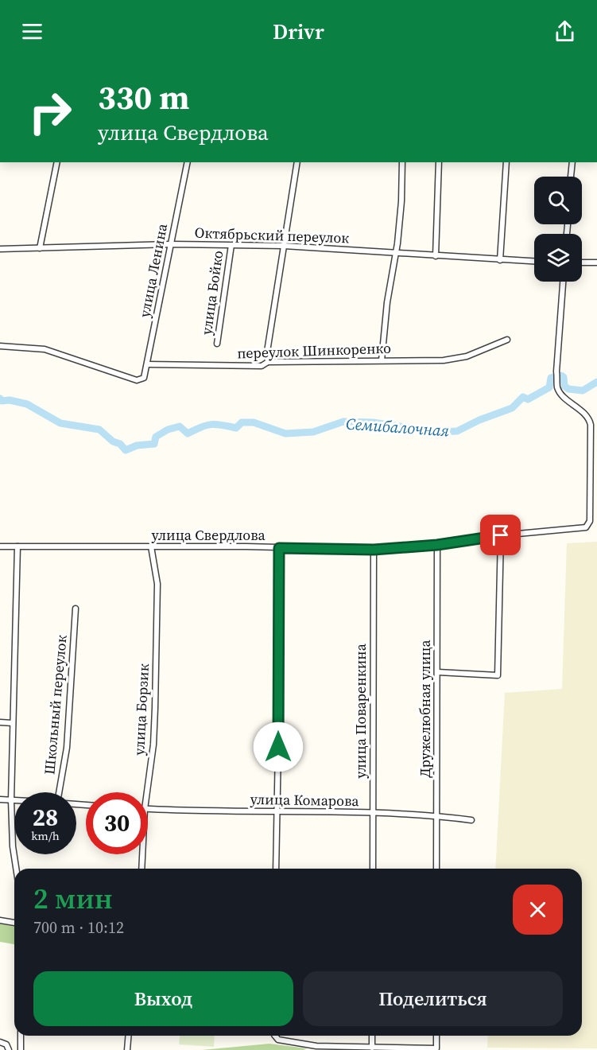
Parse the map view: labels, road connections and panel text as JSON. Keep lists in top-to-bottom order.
{
  "streets": {
    "street": [
      "Октябрьский переулок",
      "улица Ленина",
      "улица Бойко",
      "переулок Шинкоренко",
      "улица Свердлова",
      "Школьный переулок",
      "Дружелюбная улица",
      "улица Борзик",
      "улица Поваренкина",
      "улица Комарова"
    ]
  },
  "crossings": [
    ["Октябрьский переулок", "улица Ленина"],
    ["Октябрьский переулок", "улица Бойко"],
    ["улица Ленина", "переулок Шинкоренко"],
    ["улица Свердлова", "Дружелюбная улица"],
    ["улица Свердлова", "улица Борзик"],
    ["улица Свердлова", "улица Поваренкина"],
    ["Дружелюбная улица", "улица Комарова"],
    ["улица Поваренкина", "улица Комарова"]
  ],
  "water": ["Семибалочная"],
  "page": {
    "header": "Drivr",
    "turn": ["330 m", "улица Свердлова"],
    "speed": "28 km/h",
    "limit": "30",
    "heading": ["2 мин", "700 m · 10:12"],
    "buttons": ["Выход", "Поделиться"]
  }
}
